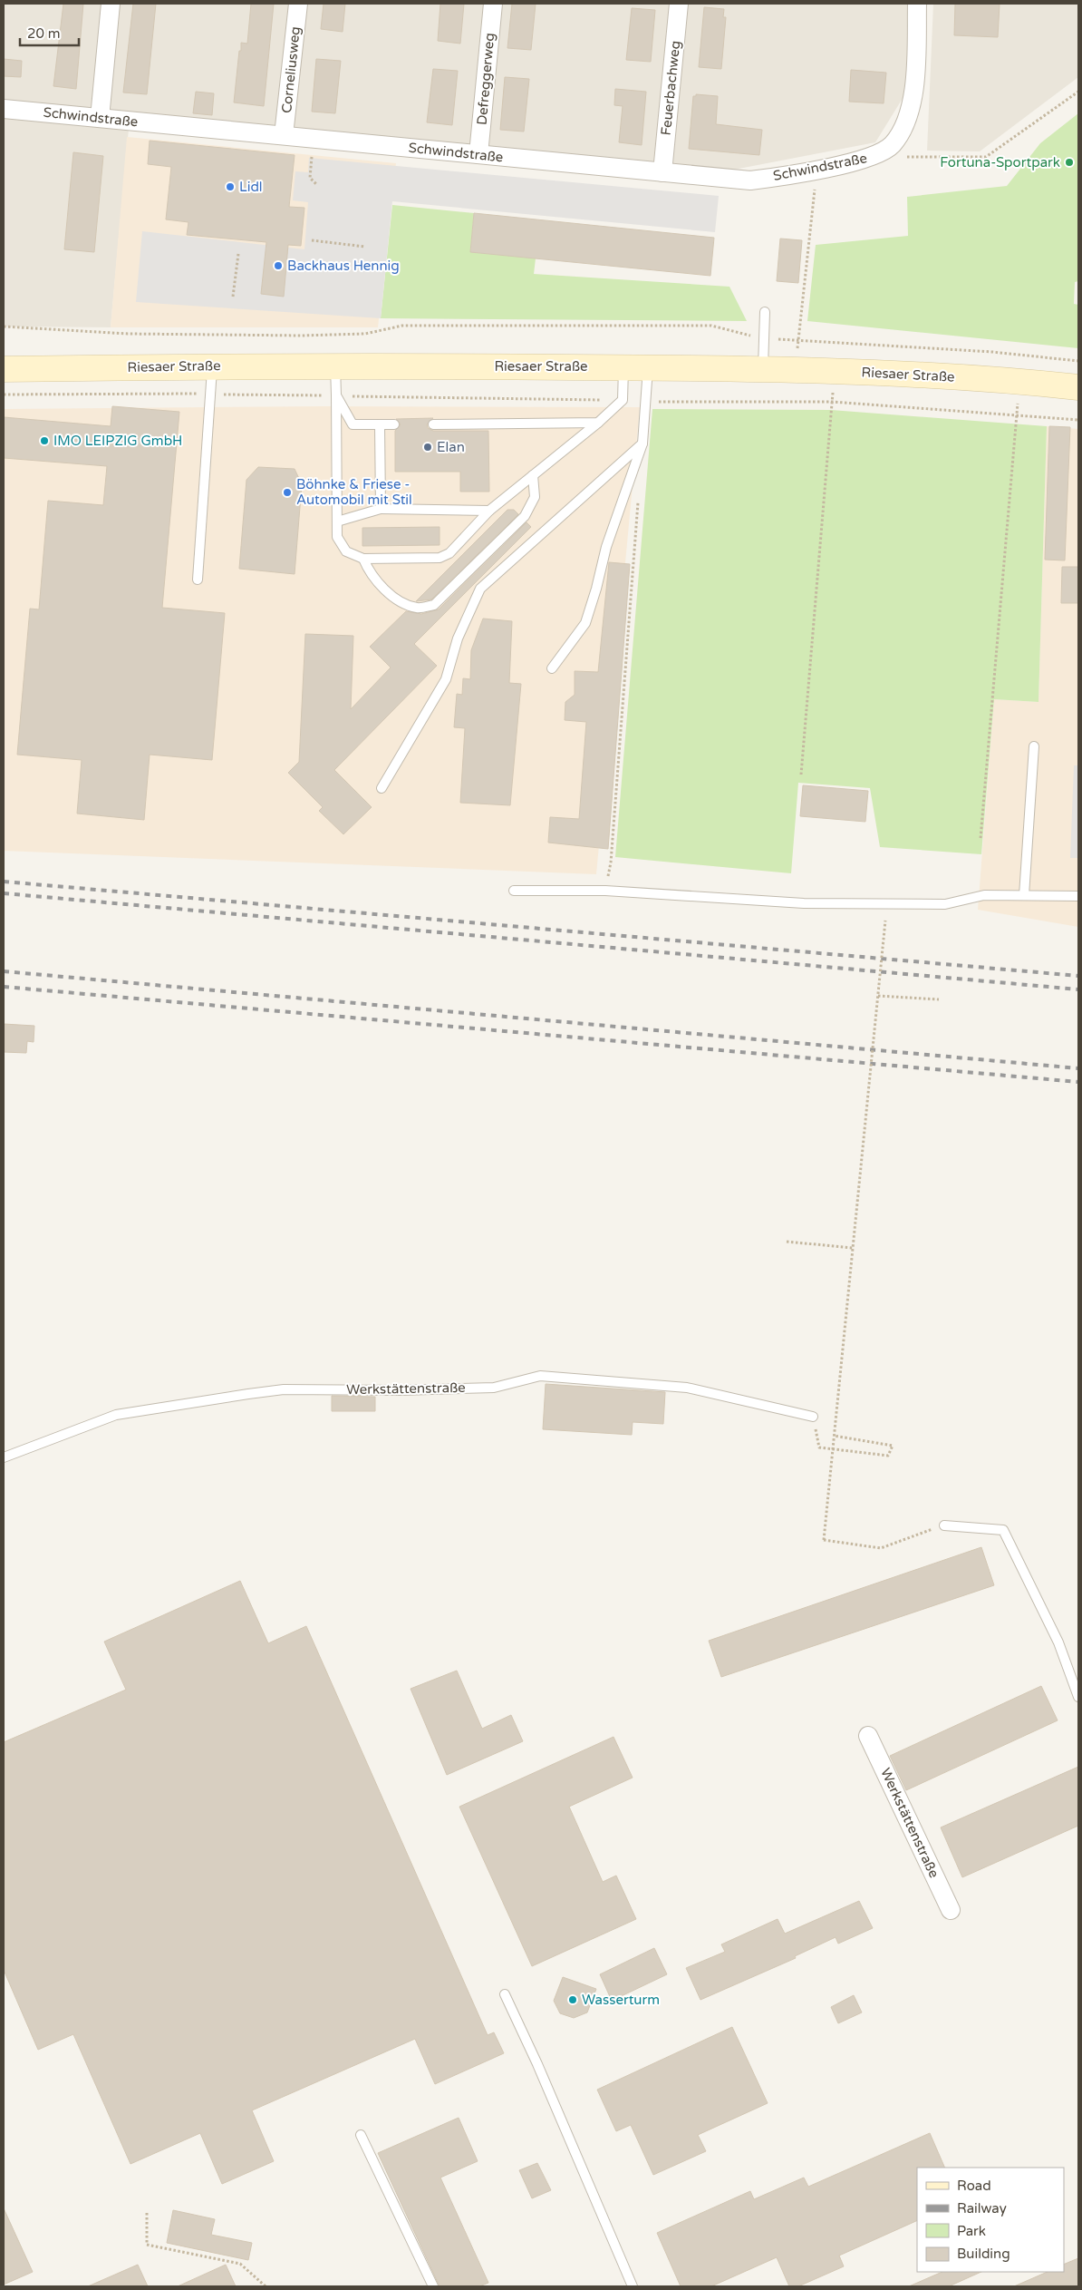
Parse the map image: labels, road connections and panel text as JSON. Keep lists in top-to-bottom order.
{
  "streets": {
    "main road": ["Riesaer Straße"],
    "street": [
      "Corneliusweg",
      "Defreggerweg",
      "Feuerbachweg",
      "Schwindstraße",
      "Werkstättenstraße"
    ]
  },
  "crossings": [
    ["Corneliusweg", "Schwindstraße"],
    ["Defreggerweg", "Schwindstraße"],
    ["Feuerbachweg", "Schwindstraße"]
  ],
  "places": [
    "Fortuna-Sportpark",
    "Lidl",
    "Backhaus Hennig",
    "IMO LEIPZIG GmbH",
    "Elan",
    "Böhnke & Friese - Automobil mit Stil",
    "Wasserturm"
  ],
  "legend": [
    "Road",
    "Railway",
    "Park",
    "Building"
  ],
  "scale_bar": "20 m"
}
